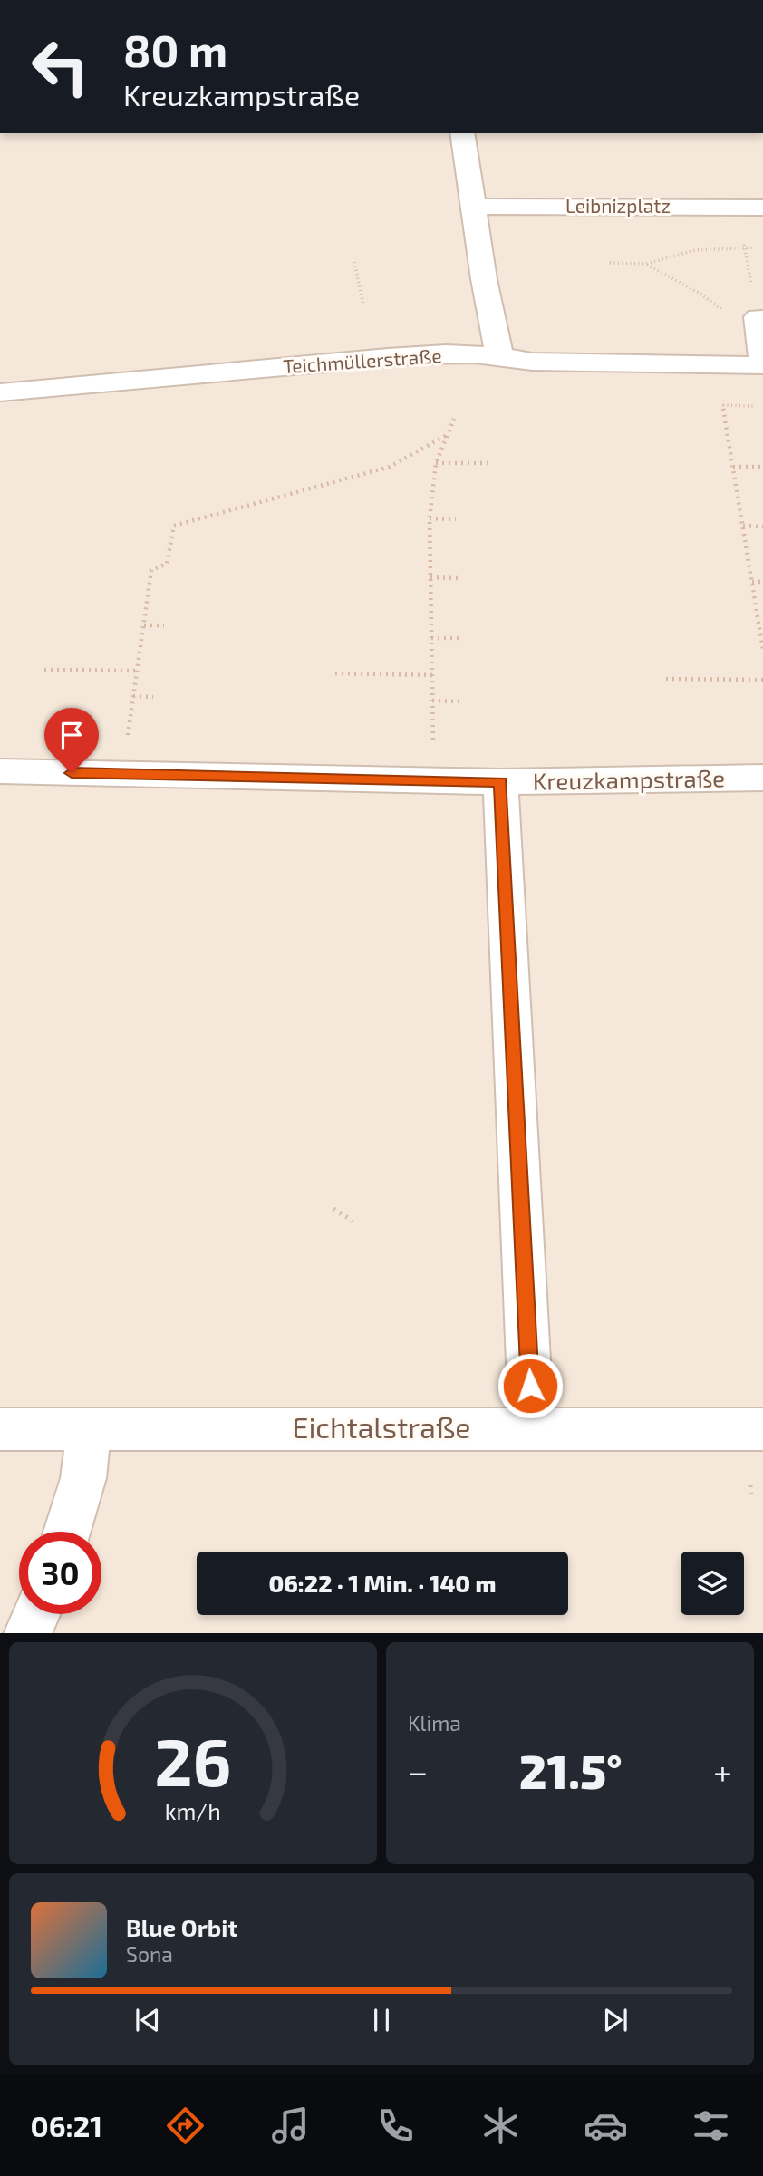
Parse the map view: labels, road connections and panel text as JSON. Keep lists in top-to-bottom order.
{
  "streets": {
    "street": [
      "Leibnizplatz",
      "Teichmüllerstraße",
      "Kreuzkampstraße",
      "Eichtalstraße"
    ]
  },
  "page": {
    "turn": ["80 m", "Kreuzkampstraße"],
    "limit": "30",
    "trip": "06:22 · 1 Min. · 140 m",
    "tile": "Klima",
    "heat": ["−", "21.5°", "+"],
    "song": ["Blue Orbit", "Sona"],
    "tabs": "06:21",
    "gauge": ["26", "km/h"]
  }
}
